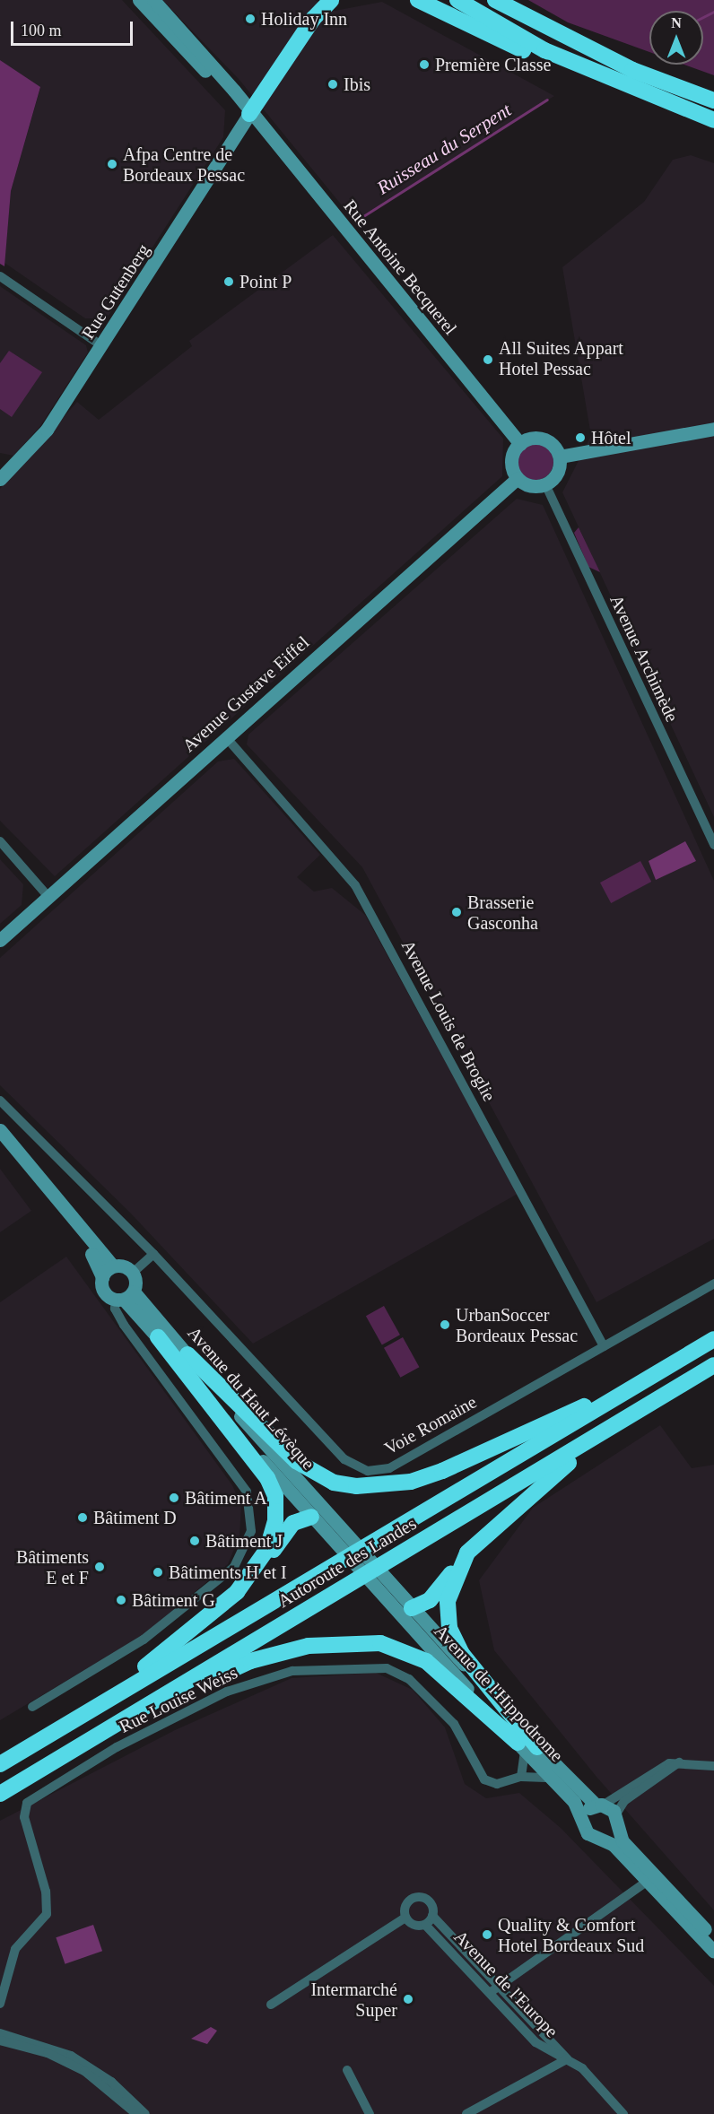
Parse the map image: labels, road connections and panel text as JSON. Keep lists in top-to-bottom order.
{
  "streets": {
    "highway": ["Autoroute des Landes"],
    "main road": [
      "Rue Antoine Becquerel",
      "Rue Gutenberg",
      "Avenue Gustave Eiffel",
      "Avenue du Haut Lévèque",
      "Avenue de l'Hippodrome"
    ],
    "street": [
      "Avenue Archimède",
      "Avenue Louis de Broglie",
      "Voie Romaine",
      "Rue Louise Weiss",
      "Avenue de l'Europe"
    ]
  },
  "crossings": [
    ["Rue Antoine Becquerel", "Rue Gutenberg"],
    ["Rue Antoine Becquerel", "Avenue Archimède"],
    ["Rue Antoine Becquerel", "Avenue Gustave Eiffel"],
    ["Avenue Archimède", "Avenue Gustave Eiffel"],
    ["Avenue Gustave Eiffel", "Avenue Louis de Broglie"],
    ["Avenue Louis de Broglie", "Voie Romaine"],
    ["Avenue de l'Hippodrome", "Rue Louise Weiss"]
  ],
  "water": ["Ruisseau du Serpent"],
  "places": [
    "Holiday Inn",
    "Première Classe",
    "Ibis",
    "Afpa Centre de Bordeaux Pessac",
    "Point P",
    "All Suites Appart Hotel Pessac",
    "Hôtel",
    "Brasserie Gasconha",
    "UrbanSoccer Bordeaux Pessac",
    "Bâtiment A",
    "Bâtiment D",
    "Bâtiment J",
    "Bâtiments E et F",
    "Bâtiments H et I",
    "Bâtiment G",
    "Quality & Comfort Hotel Bordeaux Sud",
    "Intermarché Super"
  ],
  "scale_bar": "100 m",
  "north": "top"
}
